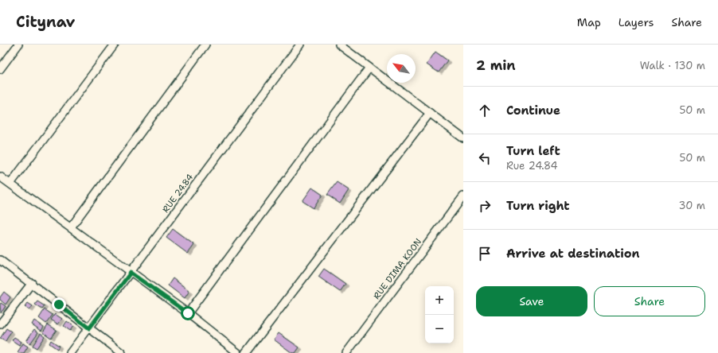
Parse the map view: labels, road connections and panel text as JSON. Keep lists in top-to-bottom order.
{
  "streets": {
    "street": ["RUE 24.84", "RUE DIMA KOON"]
  },
  "north": "top left",
  "page": {
    "header": "Citynav",
    "nav": ["Map", "Layers", "Share"],
    "heading": ["2 min", "Walk · 130 m"],
    "list": [
      ["Continue", "50 m"],
      ["Turn left", "Rue 24.84", "50 m"],
      ["Turn right", "30 m"],
      "Arrive at destination"
    ],
    "buttons": ["Save", "Share"],
    "map_buttons": ["+", "−"]
  }
}
